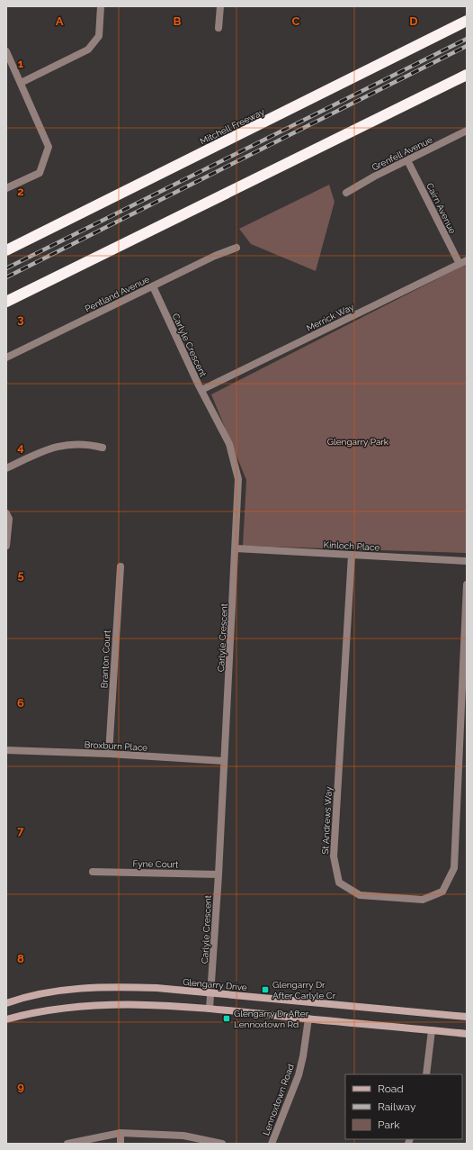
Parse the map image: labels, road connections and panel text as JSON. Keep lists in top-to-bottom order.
{
  "streets": {
    "highway": ["Mitchell Freeway"],
    "main road": ["Glengarry Drive"],
    "street": [
      "Grenfell Avenue",
      "Cairn Avenue",
      "Pentland Avenue",
      "Merrick Way",
      "Carlyle Crescent",
      "Kinloch Place",
      "Branton Court",
      "Broxburn Place",
      "St Andrews Way",
      "Fyne Court",
      "Lennoxtown Road"
    ]
  },
  "crossings": [
    ["Grenfell Avenue", "Cairn Avenue"],
    ["Cairn Avenue", "Merrick Way"],
    ["Pentland Avenue", "Carlyle Crescent"],
    ["Merrick Way", "Carlyle Crescent"],
    ["Carlyle Crescent", "Kinloch Place"],
    ["Carlyle Crescent", "Broxburn Place"],
    ["Carlyle Crescent", "Fyne Court"],
    ["Carlyle Crescent", "Glengarry Drive"],
    ["Kinloch Place", "St Andrews Way"],
    ["Branton Court", "Broxburn Place"]
  ],
  "parks": ["Glengarry Park"],
  "places": {
    "transit": ["Glengarry Dr After Carlyle Cr", "Glengarry Dr After Lennoxtown Rd"]
  },
  "legend": ["Road", "Railway", "Park"],
  "grid": {
    "columns": [
      "A",
      "B",
      "C",
      "D"
    ],
    "rows": [
      "1",
      "2",
      "3",
      "4",
      "5",
      "6",
      "7",
      "8",
      "9"
    ]
  }
}
